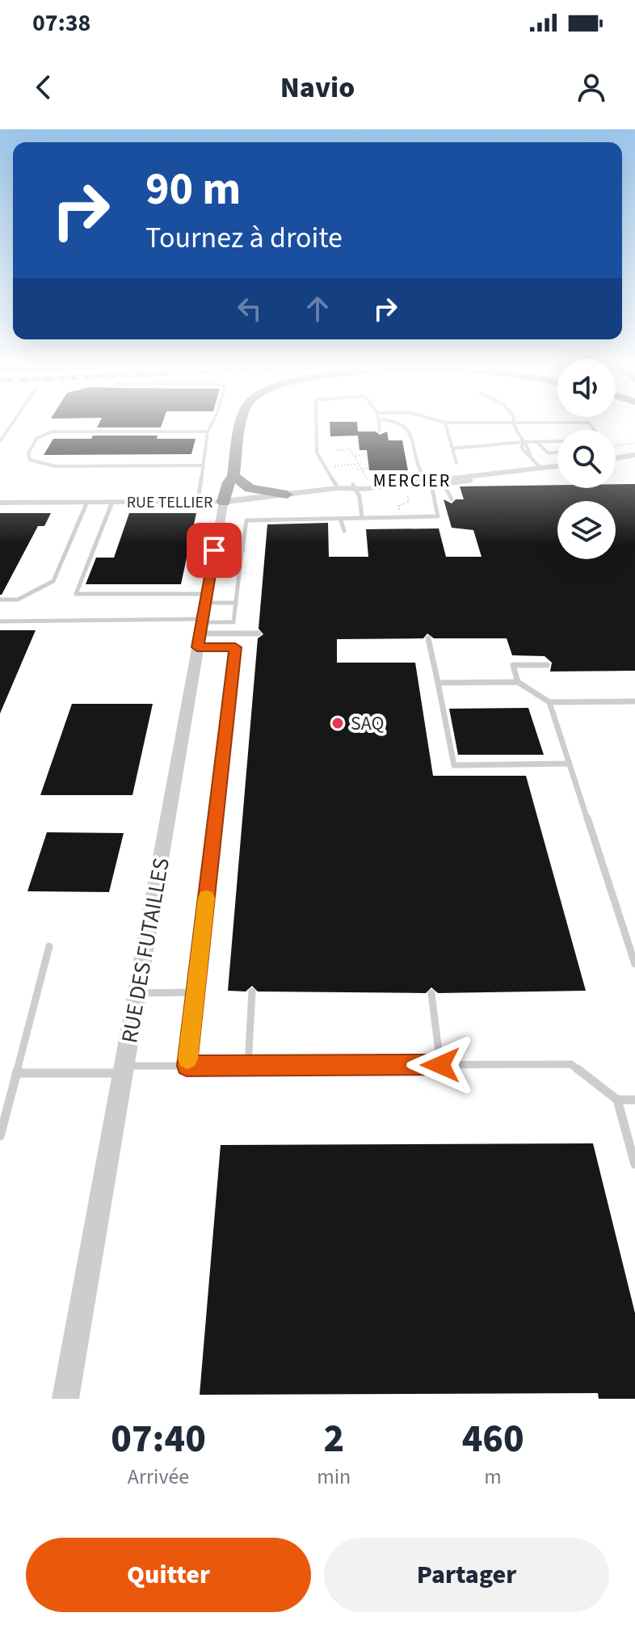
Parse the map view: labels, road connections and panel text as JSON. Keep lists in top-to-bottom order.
{
  "streets": {
    "street": ["RUE TELLIER", "RUE DES FUTAILLES"]
  },
  "crossings": [
    ["RUE TELLIER", "RUE DES FUTAILLES"]
  ],
  "districts": ["MERCIER"],
  "places": ["SAQ"],
  "page": {
    "status": "07:38",
    "header": "Navio",
    "turn": ["90 m", "Tournez à droite"],
    "eta": [
      "07:40",
      "Arrivée",
      "2",
      "min",
      "460",
      "m"
    ],
    "buttons": ["Quitter", "Partager"]
  }
}
